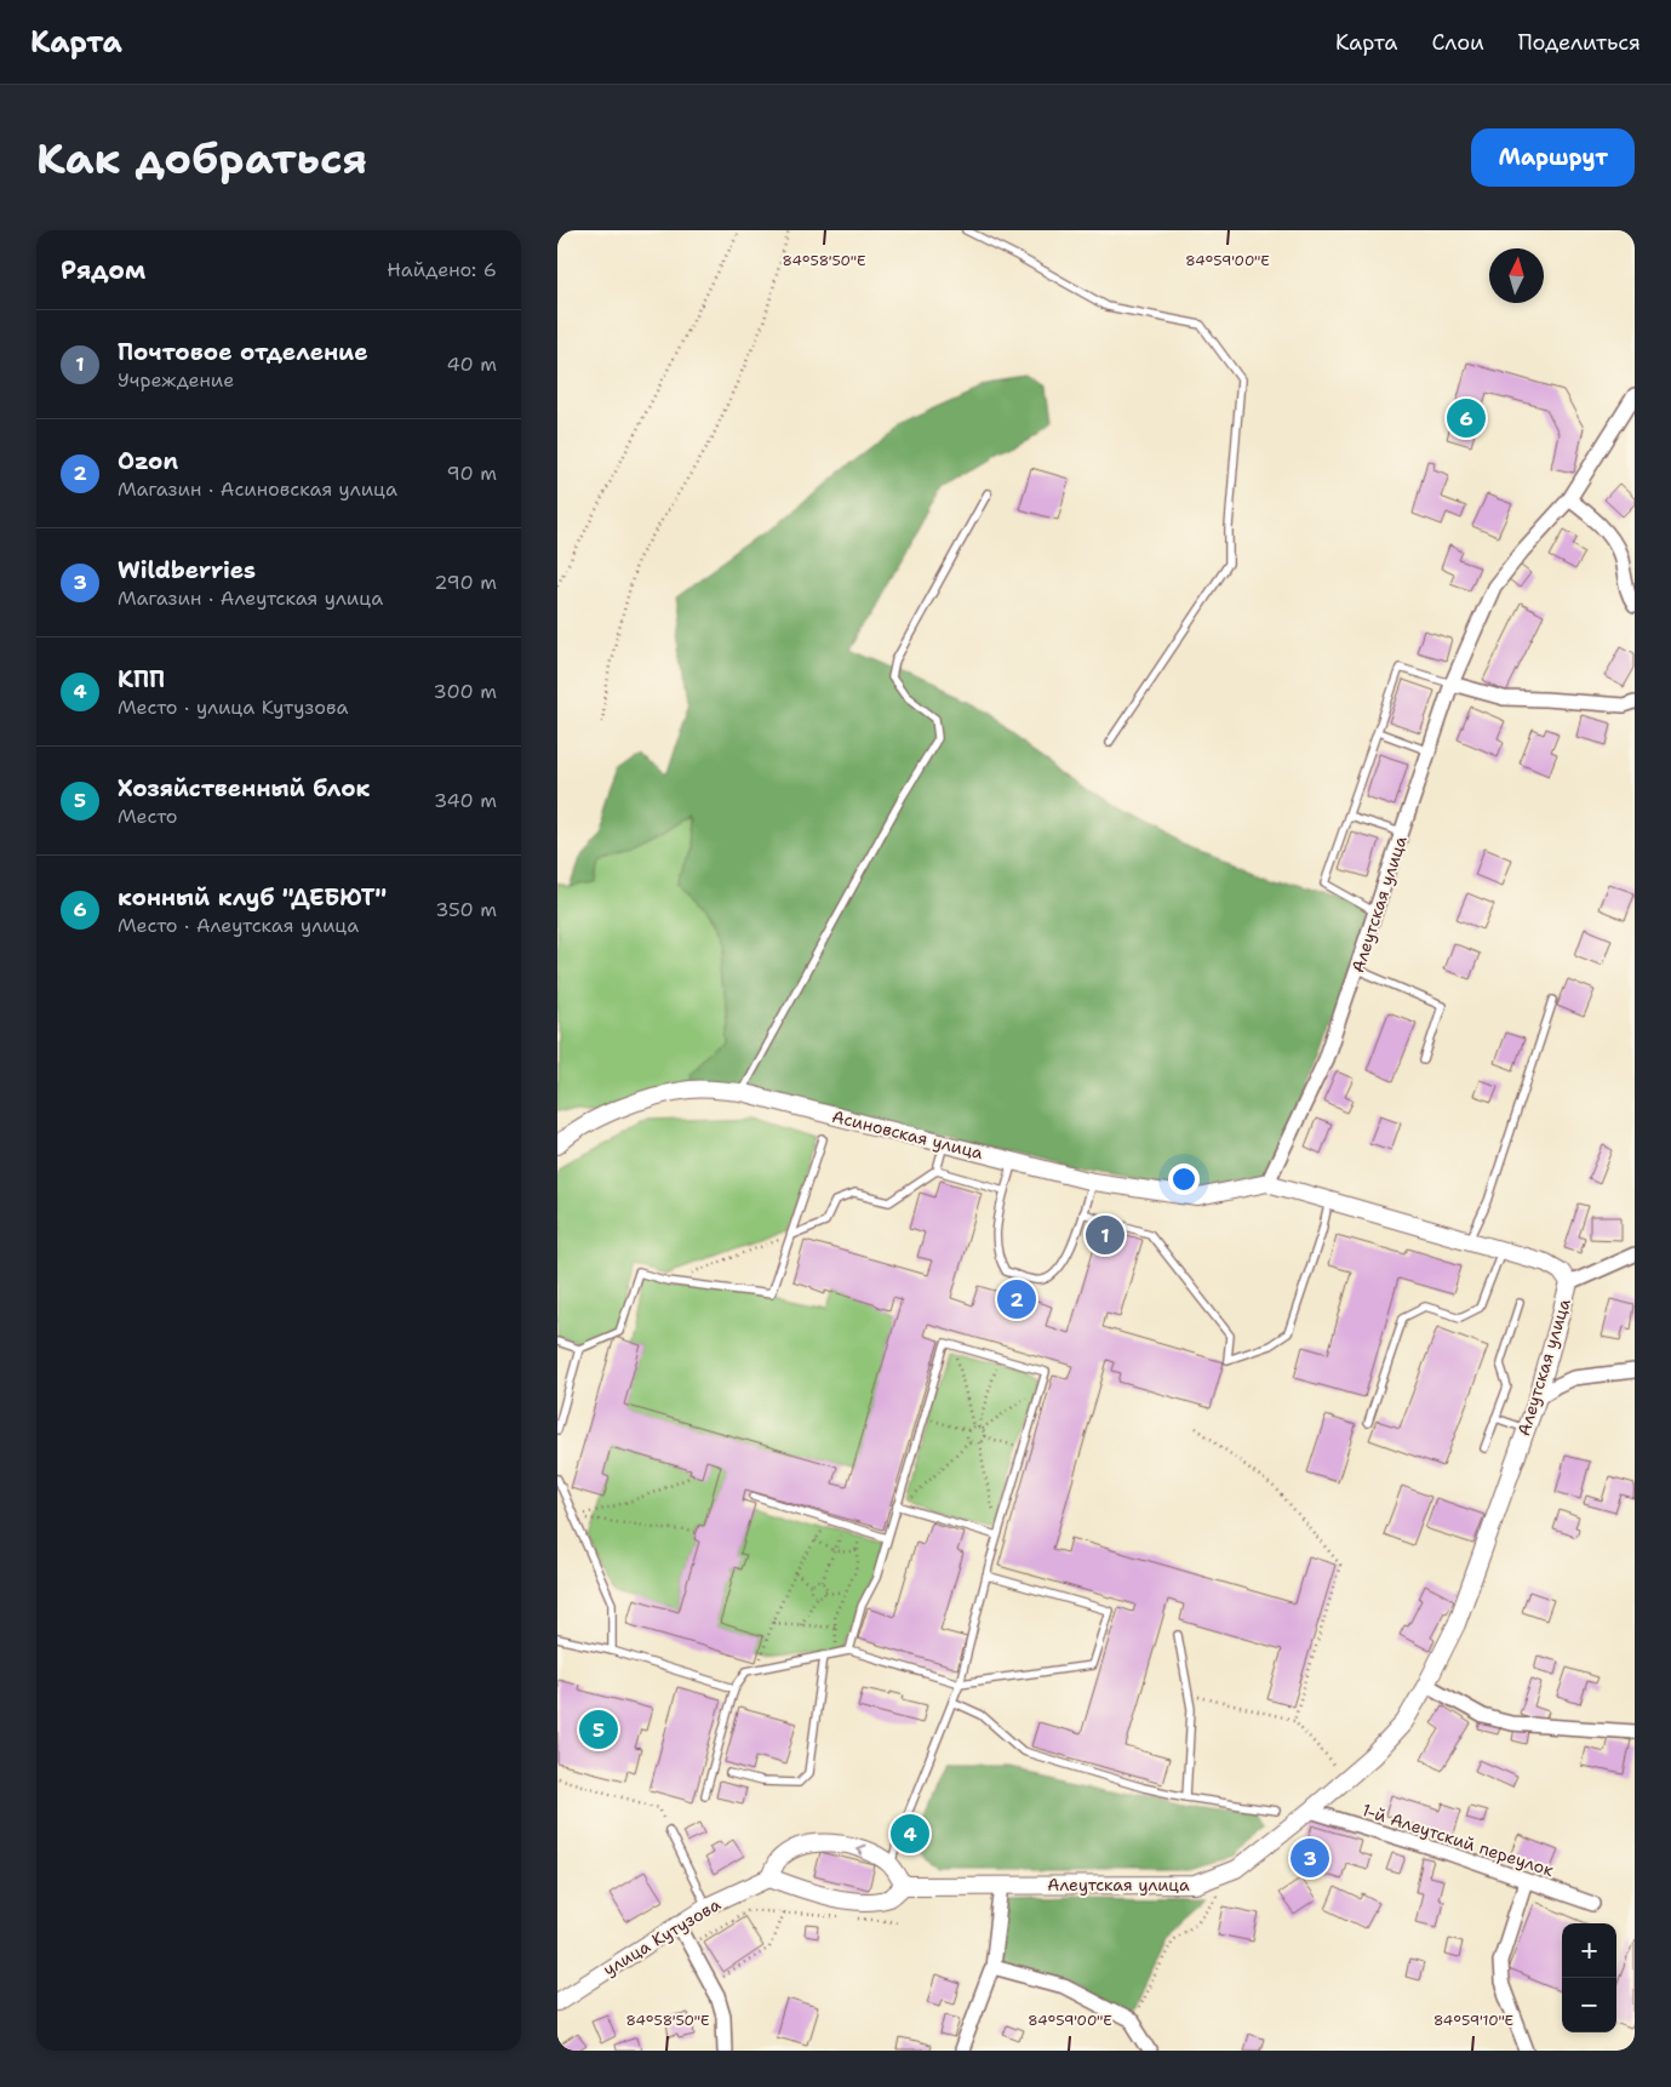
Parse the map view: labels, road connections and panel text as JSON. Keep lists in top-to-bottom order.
{
  "streets": {
    "street": [
      "Алеутская улица",
      "Асиновская улица",
      "1-й Алеутский переулок",
      "улица Кутузова"
    ]
  },
  "crossings": [
    ["Алеутская улица", "Асиновская улица"],
    ["Алеутская улица", "1-й Алеутский переулок"]
  ],
  "north": "top",
  "page": {
    "header": "Карта",
    "nav": ["Карта", "Слои", "Поделиться"],
    "buttons": "Маршрут",
    "title": "Как добраться",
    "heading": ["Рядом", "Найдено: 6"],
    "list": [
      {
        "mark": "1",
        "name": "Почтовое отделение",
        "note": "Учреждение",
        "value": "40 m"
      },
      {
        "mark": "2",
        "name": "Ozon",
        "note": "Магазин · Асиновская улица",
        "value": "90 m"
      },
      {
        "mark": "3",
        "name": "Wildberries",
        "note": "Магазин · Алеутская улица",
        "value": "290 m"
      },
      {
        "mark": "4",
        "name": "КПП",
        "note": "Место · улица Кутузова",
        "value": "300 m"
      },
      {
        "mark": "5",
        "name": "Хозяйственный блок",
        "note": "Место",
        "value": "340 m"
      },
      {
        "mark": "6",
        "name": "конный клуб \"ДЕБЮТ\"",
        "note": "Место · Алеутская улица",
        "value": "350 m"
      }
    ],
    "pins": [
      "6",
      "1",
      "2",
      "5",
      "4",
      "3"
    ],
    "map_buttons": ["+", "−"]
  },
  "coordinates": ["84°58'50\"E", "84°59'00\"E", "84°59'10\"E"]
}
